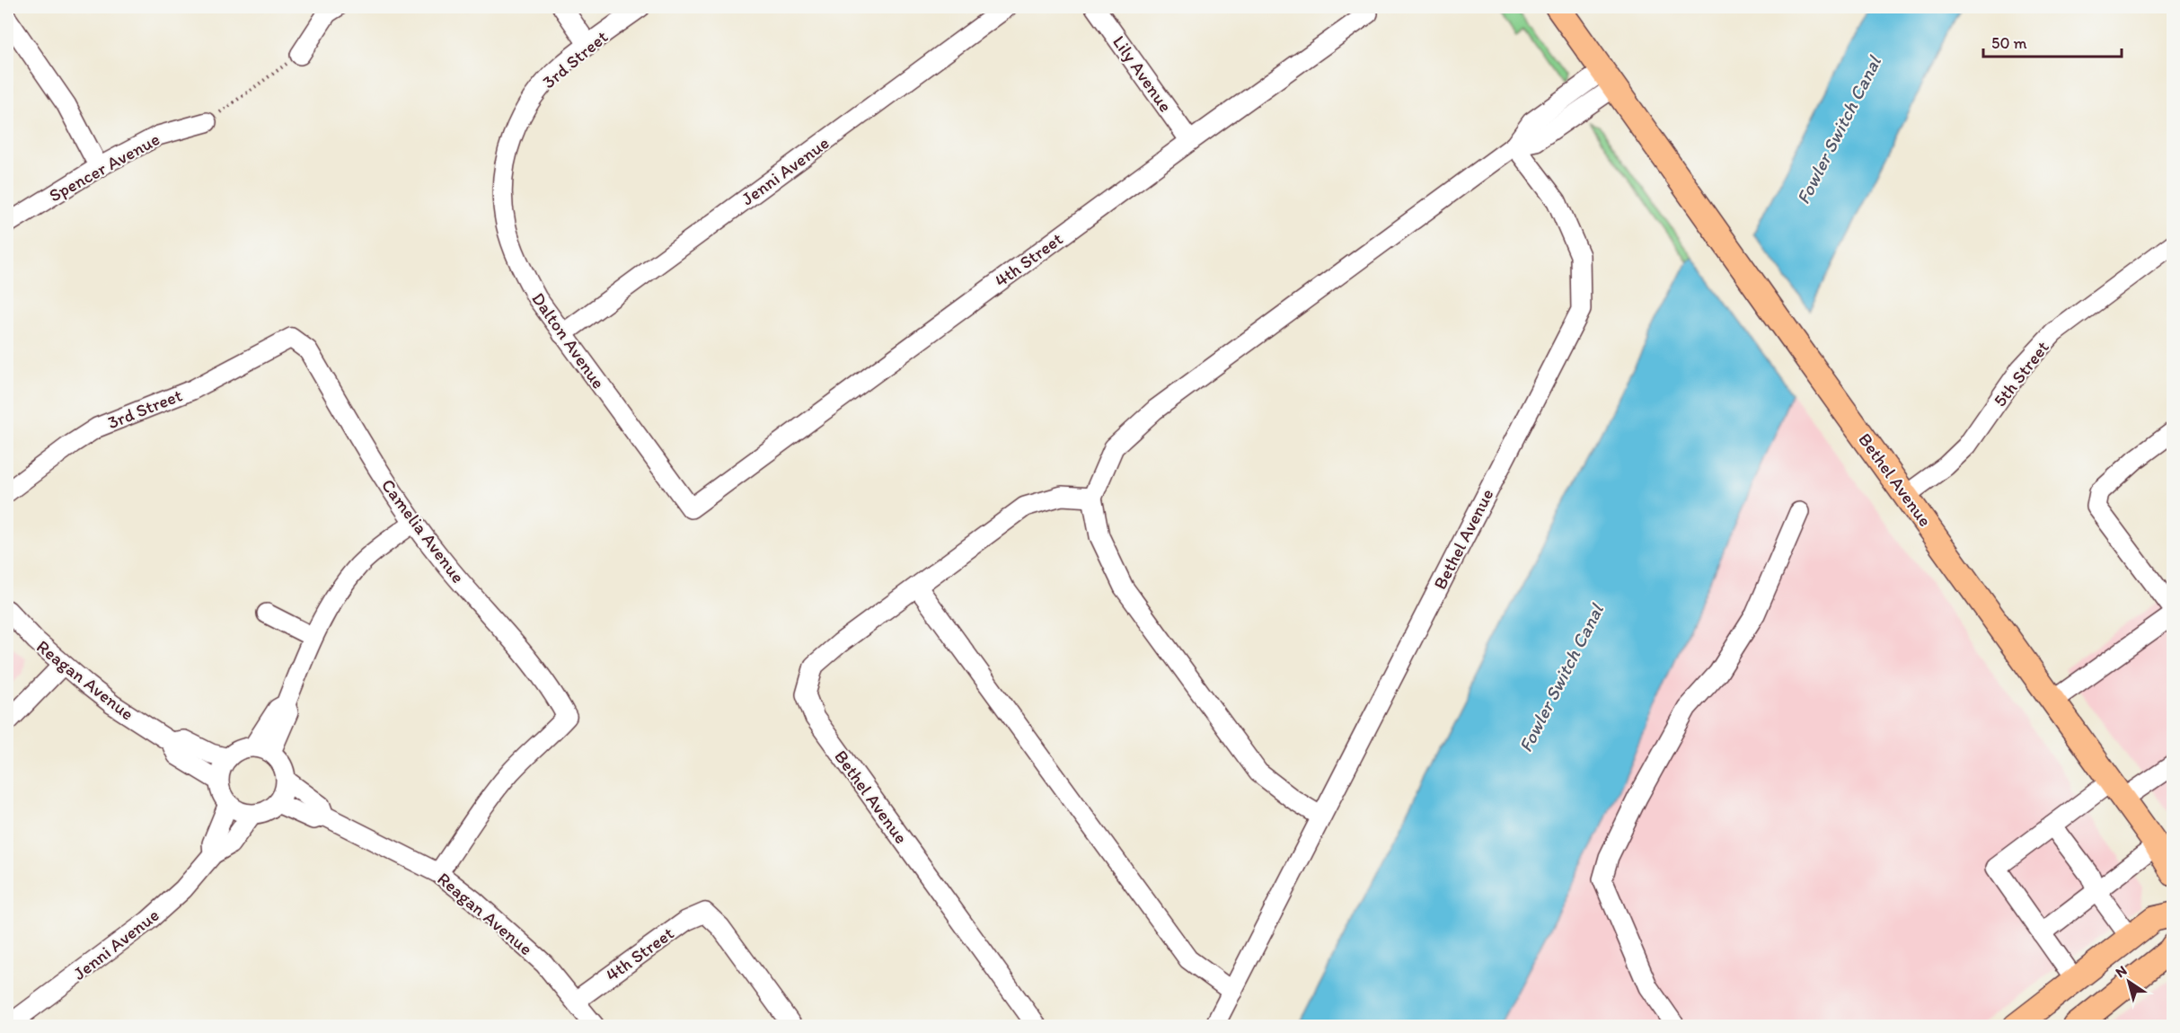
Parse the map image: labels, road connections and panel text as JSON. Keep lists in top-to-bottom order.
{
  "streets": {
    "main road": ["Bethel Avenue"],
    "street": [
      "3rd Street",
      "Lily Avenue",
      "Spencer Avenue",
      "Jenni Avenue",
      "4th Street",
      "Dalton Avenue",
      "5th Street",
      "Camelia Avenue",
      "Reagan Avenue"
    ]
  },
  "crossings": [
    ["3rd Street", "Dalton Avenue"],
    ["3rd Street", "Camelia Avenue"],
    ["Lily Avenue", "4th Street"],
    ["Jenni Avenue", "Dalton Avenue"],
    ["Jenni Avenue", "Reagan Avenue"],
    ["4th Street", "Dalton Avenue"],
    ["4th Street", "Reagan Avenue"],
    ["5th Street", "Bethel Avenue"],
    ["Camelia Avenue", "Reagan Avenue"]
  ],
  "water": ["Fowler Switch Canal"],
  "scale_bar": "50 m",
  "north": "top left"
}
